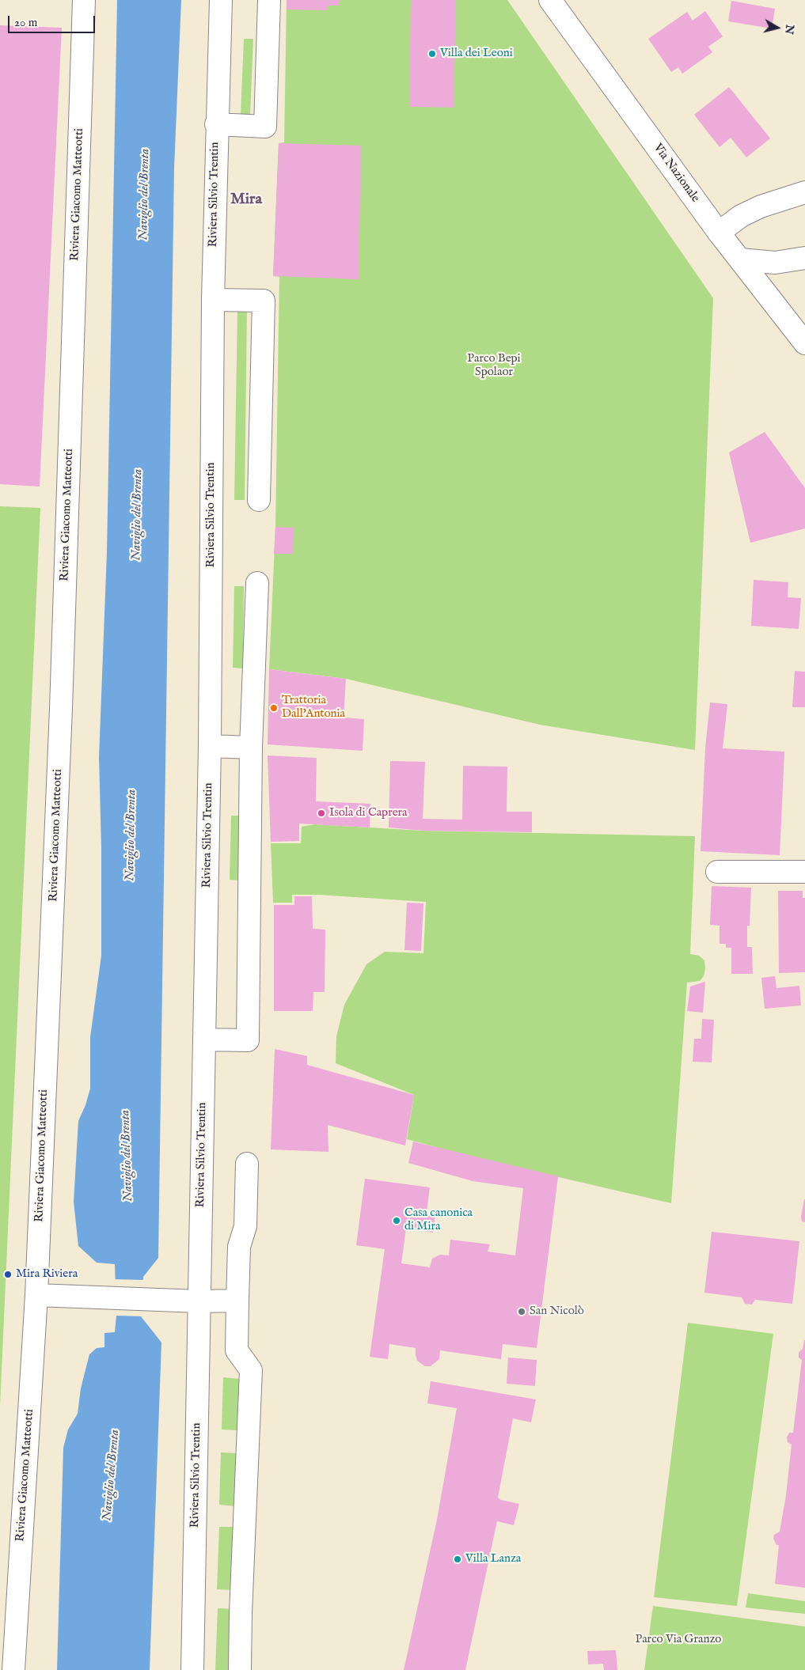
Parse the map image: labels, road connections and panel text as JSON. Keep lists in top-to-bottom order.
{
  "streets": {
    "street": ["Via Nazionale", "Riviera Giacomo Matteotti", "Riviera Silvio Trentin"]
  },
  "districts": ["Mira"],
  "water": ["Naviglio del Brenta"],
  "parks": ["Parco Bepi Spolaor", "Parco Via Granzo"],
  "places": [
    "Villa dei Leoni",
    "Trattoria Dall'Antonia",
    "Isola di Caprera",
    "Casa canonica di Mira",
    "Mira Riviera",
    "San Nicolò",
    "Villa Lanza"
  ],
  "scale_bar": "20 m",
  "north": "right"
}
